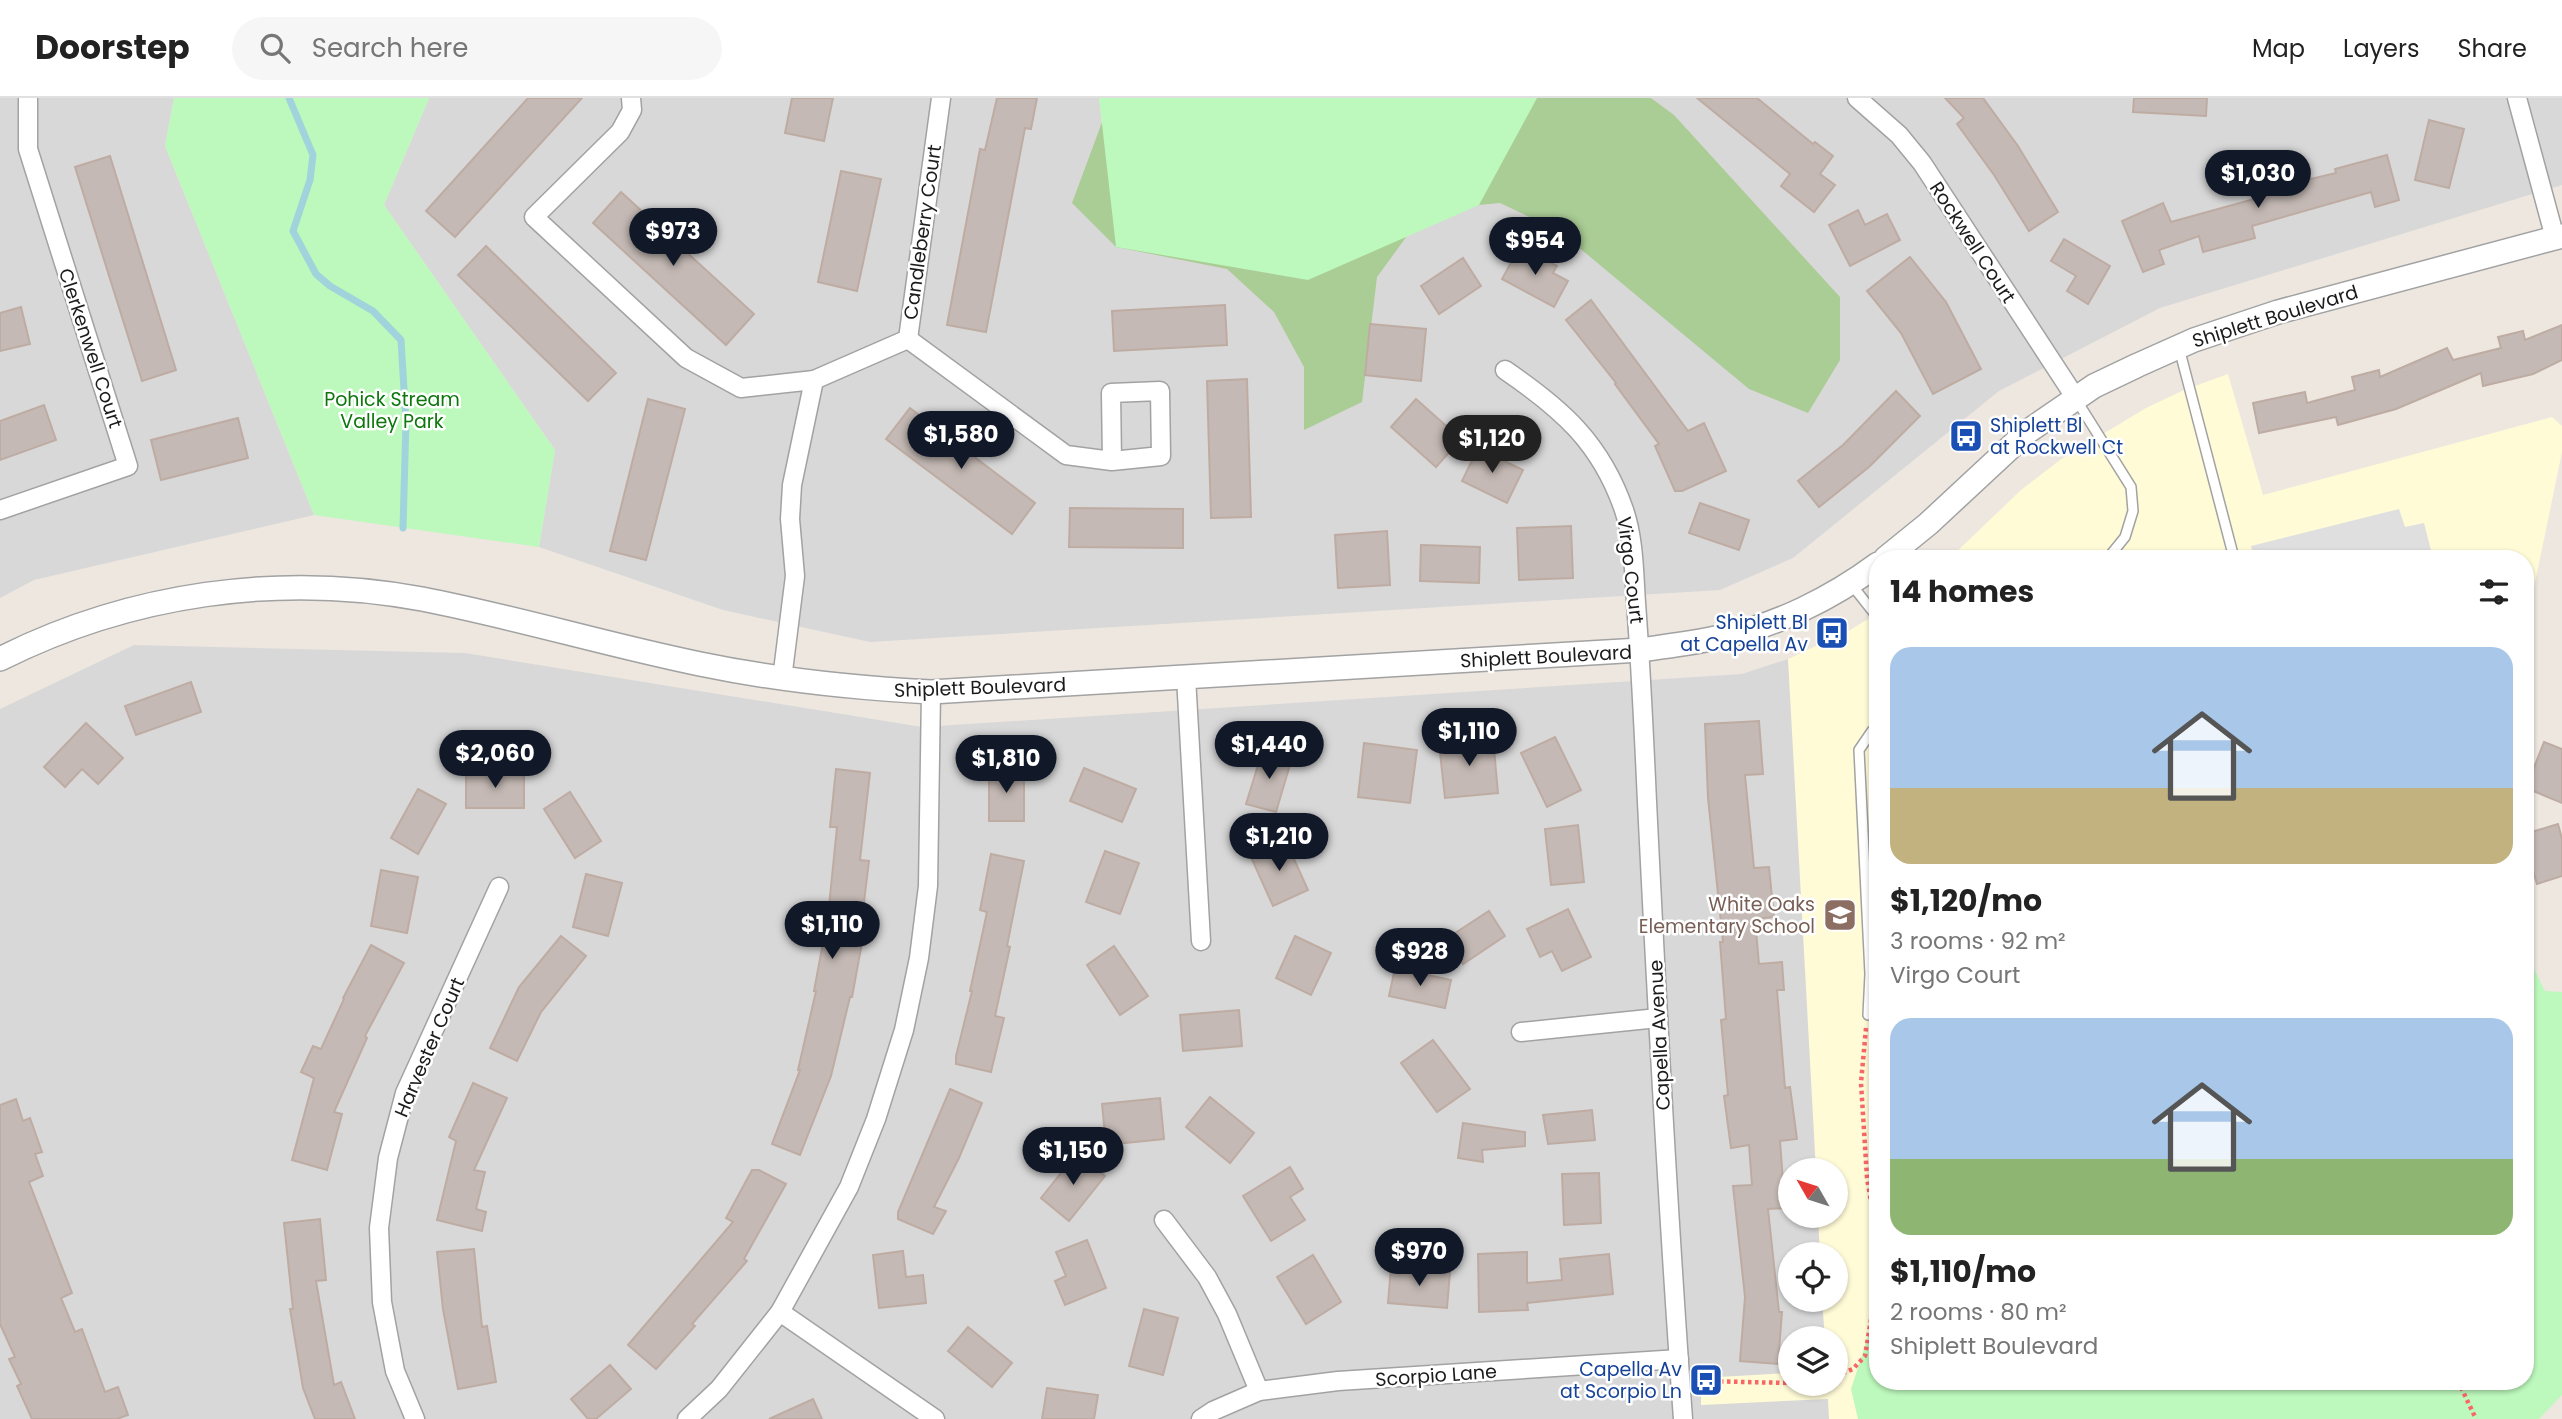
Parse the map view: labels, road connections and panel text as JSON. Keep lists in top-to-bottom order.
{
  "streets": {
    "street": [
      "Candleberry Court",
      "Rockwell Court",
      "Shiplett Boulevard",
      "Clerkenwell Court",
      "Virgo Court",
      "Capella Avenue",
      "Harvester Court",
      "Scorpio Lane"
    ]
  },
  "crossings": [
    ["Rockwell Court", "Shiplett Boulevard"],
    ["Shiplett Boulevard", "Virgo Court"],
    ["Shiplett Boulevard", "Capella Avenue"],
    ["Virgo Court", "Capella Avenue"],
    ["Capella Avenue", "Scorpio Lane"]
  ],
  "parks": ["Pohick Stream Valley Park"],
  "places": {
    "bus stop": ["Shiplett Bl at Rockwell Ct", "Shiplett Bl at Capella Av", "Capella Av at Scorpio Ln"],
    "school or university": ["White Oaks Elementary School"]
  },
  "north": "top left",
  "page": {
    "header": "Doorstep",
    "search": "Search here",
    "nav": ["Map", "Layers", "Share"],
    "price": [
      "$1,030",
      "$973",
      "$954",
      "$1,580",
      "$1,120",
      "$1,110",
      "$1,440",
      "$2,060",
      "$1,810",
      "$1,210",
      "$1,110",
      "$928",
      "$1,150",
      "$970"
    ],
    "heading": "14 homes",
    "list": [
      {
        "name": "$1,120/mo",
        "note": "3 rooms · 92 m² · Virgo Court"
      },
      {
        "name": "$1,110/mo",
        "note": "2 rooms · 80 m² · Shiplett Boulevard"
      }
    ]
  }
}
